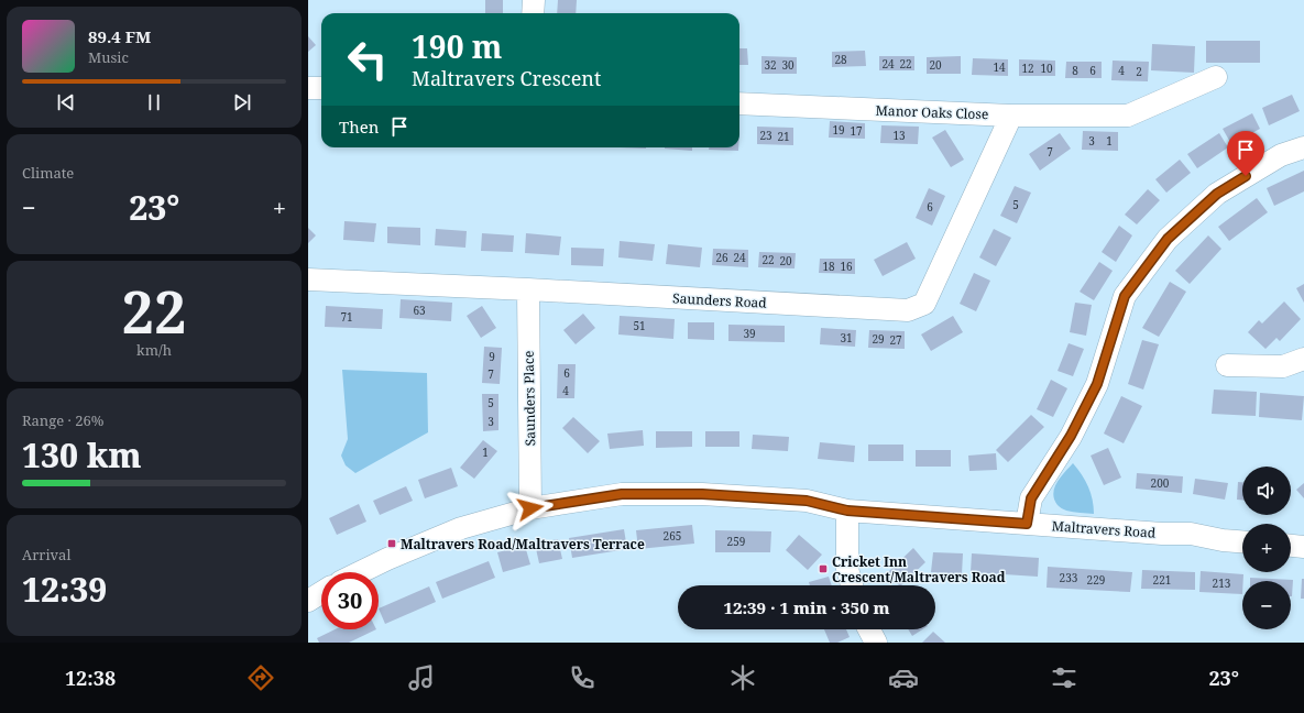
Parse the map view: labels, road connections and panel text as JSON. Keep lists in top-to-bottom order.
{
  "streets": {
    "street": [
      "Manor Oaks Close",
      "Saunders Road",
      "Saunders Place",
      "Maltravers Road"
    ]
  },
  "crossings": [
    ["Manor Oaks Close", "Saunders Road"],
    ["Saunders Road", "Saunders Place"],
    ["Saunders Place", "Maltravers Road"]
  ],
  "places": {
    "transit": ["Maltravers Road/Maltravers Terrace", "Cricket Inn Crescent/Maltravers Road"]
  },
  "house_numbers": [
    "28",
    "24",
    "22",
    "32",
    "30",
    "20",
    "14",
    "12",
    "10",
    "8",
    "6",
    "4",
    "2",
    "19",
    "17",
    "23",
    "13",
    "21",
    "3",
    "1",
    "7",
    "5",
    "6",
    "26",
    "24",
    "22",
    "20",
    "18",
    "16",
    "63",
    "71",
    "51",
    "39",
    "31",
    "29",
    "27",
    "9",
    "6",
    "7",
    "4",
    "5",
    "3",
    "1",
    "200",
    "265",
    "259",
    "233",
    "229",
    "221",
    "213"
  ],
  "page": {
    "turn": ["190 m", "Maltravers Crescent"],
    "song": ["89.4 FM", "Music"],
    "then": "Then",
    "tile": [
      "Climate",
      ["22", "km/h"],
      ["Range · 26%", "130 km"],
      ["Arrival", "12:39"]
    ],
    "heat": ["−", "23°", "+"],
    "map_buttons": ["+", "−"],
    "limit": "30",
    "trip": "12:39 · 1 min · 350 m",
    "tabs": ["12:38", "23°"]
  }
}
